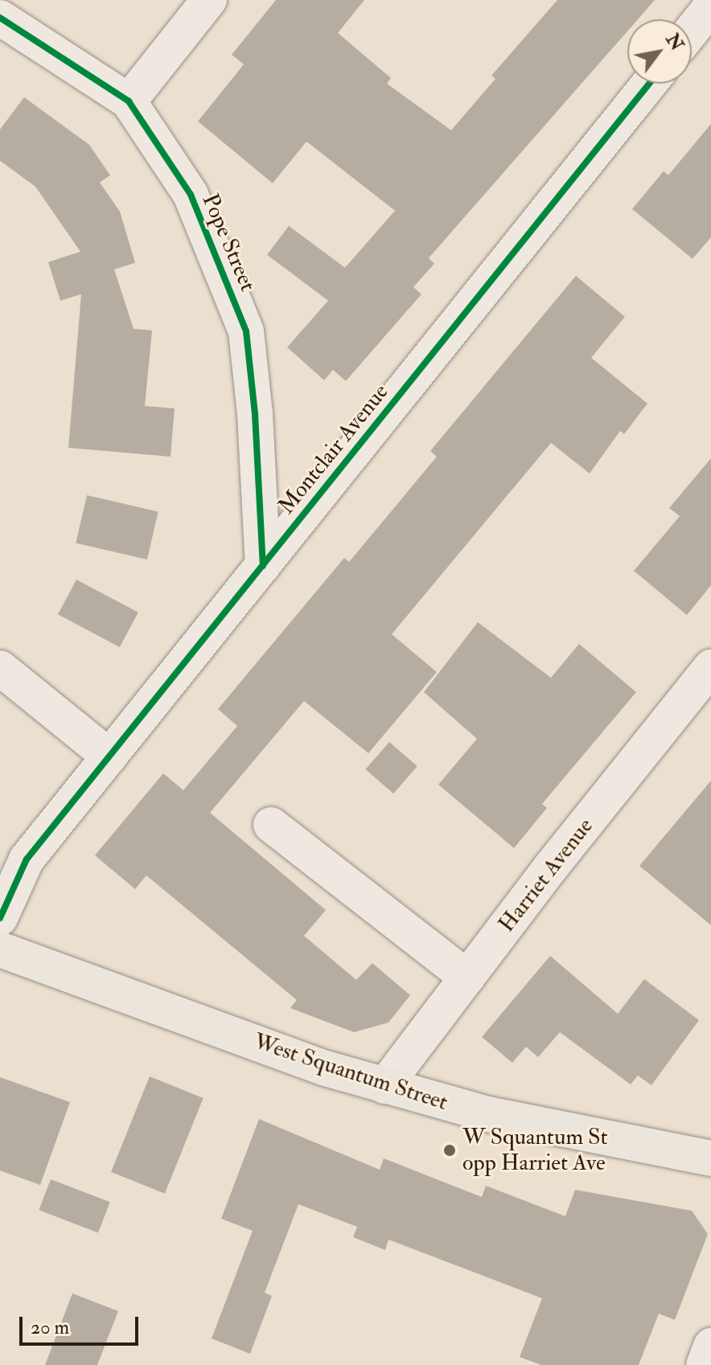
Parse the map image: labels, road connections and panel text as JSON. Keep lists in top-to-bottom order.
{
  "streets": {
    "main road": ["West Squantum Street"],
    "street": ["Pope Street", "Montclair Avenue", "Harriet Avenue"]
  },
  "crossings": [
    ["Pope Street", "Montclair Avenue"],
    ["Harriet Avenue", "West Squantum Street"]
  ],
  "places": ["W Squantum St opp Harriet Ave"],
  "scale_bar": "20 m",
  "north": "top right"
}
